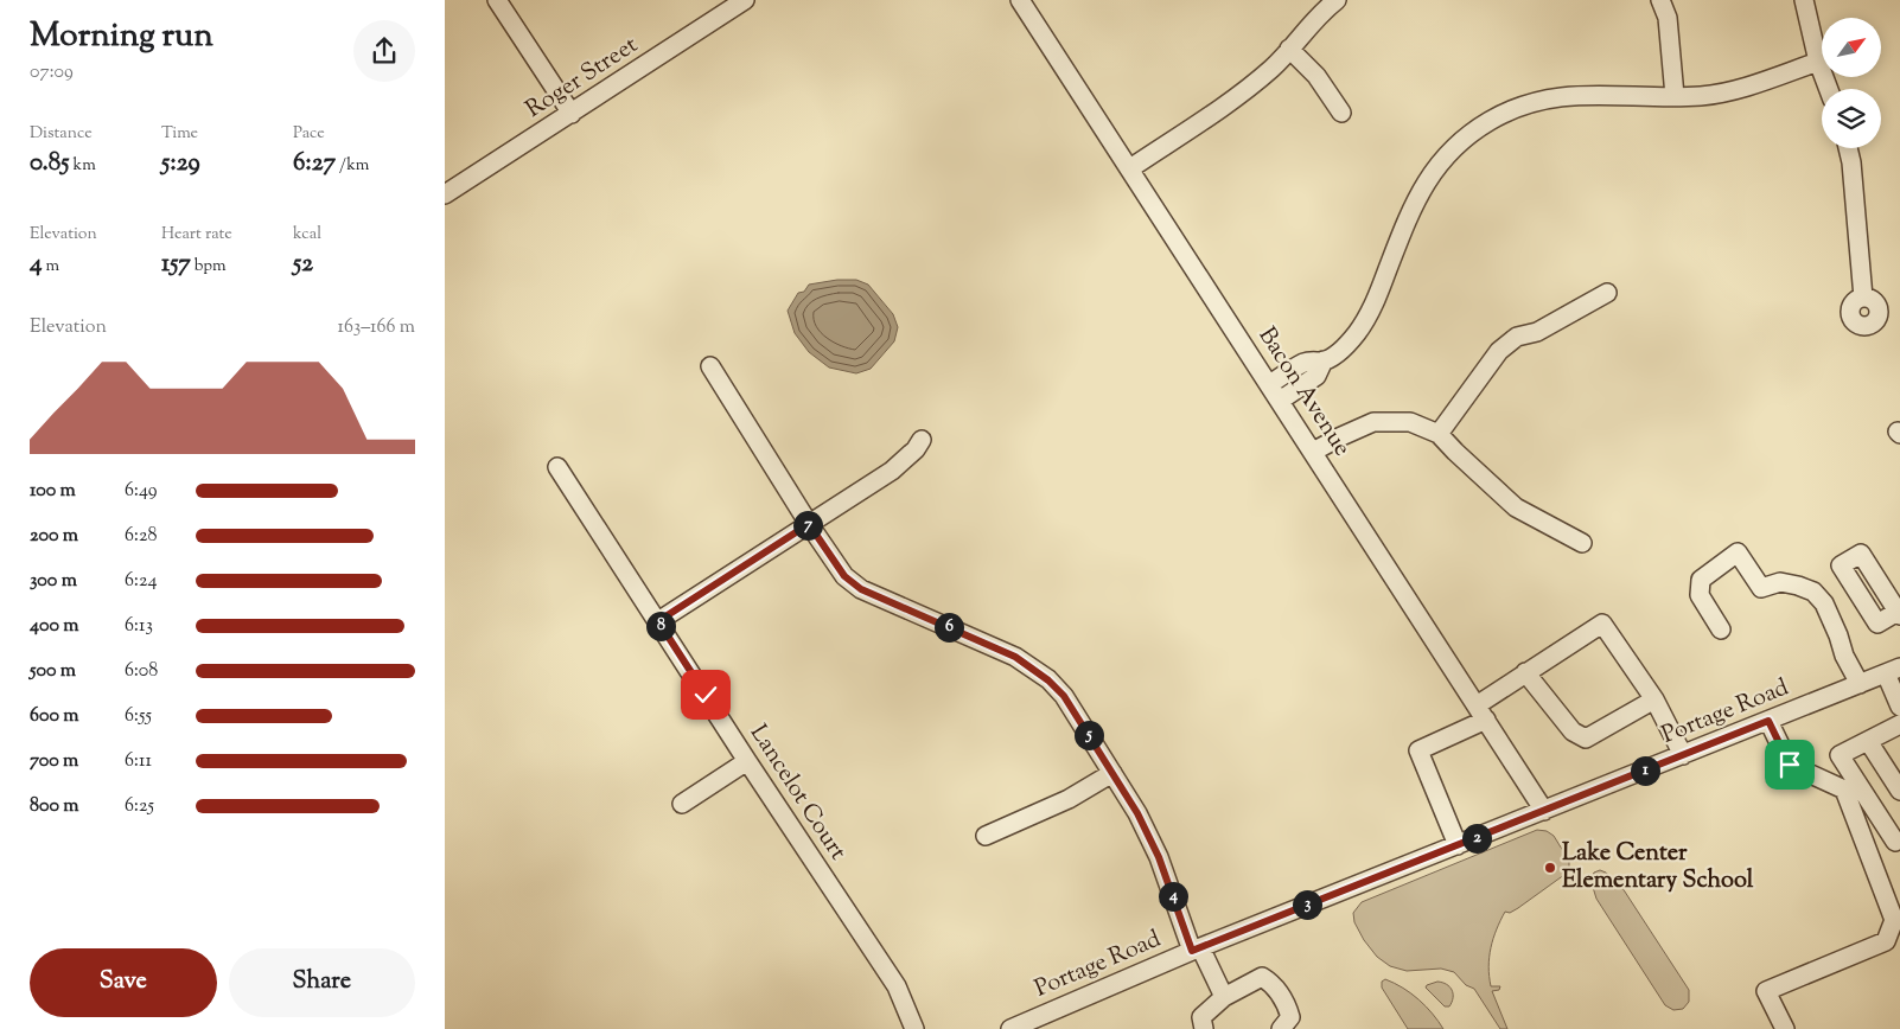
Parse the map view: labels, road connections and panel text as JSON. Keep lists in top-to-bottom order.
{
  "streets": {
    "street": [
      "Roger Street",
      "Bacon Avenue",
      "Portage Road",
      "Lancelot Court"
    ]
  },
  "crossings": [
    ["Bacon Avenue", "Portage Road"]
  ],
  "places": ["Lake Center Elementary School"],
  "north": "top right",
  "page": {
    "heading": ["Morning run", "07:09"],
    "stats": [
      ["Distance", "0.85 km"],
      ["Time", "5:29"],
      ["Pace", "6:27 /km"],
      ["Elevation", "4 m"],
      ["Heart rate", "157 bpm"],
      ["kcal", "52"]
    ],
    "chart": ["Elevation", "163–166 m"],
    "list": [
      {
        "name": "100 m",
        "note": "6:49"
      },
      {
        "name": "200 m",
        "note": "6:28"
      },
      {
        "name": "300 m",
        "note": "6:24"
      },
      {
        "name": "400 m",
        "note": "6:13"
      },
      {
        "name": "500 m",
        "note": "6:08"
      },
      {
        "name": "600 m",
        "note": "6:55"
      },
      {
        "name": "700 m",
        "note": "6:11"
      },
      {
        "name": "800 m",
        "note": "6:25"
      }
    ],
    "pins": [
      "7",
      "8",
      "6",
      "5",
      "1",
      "2",
      "4",
      "3"
    ],
    "buttons": ["Save", "Share"]
  }
}
